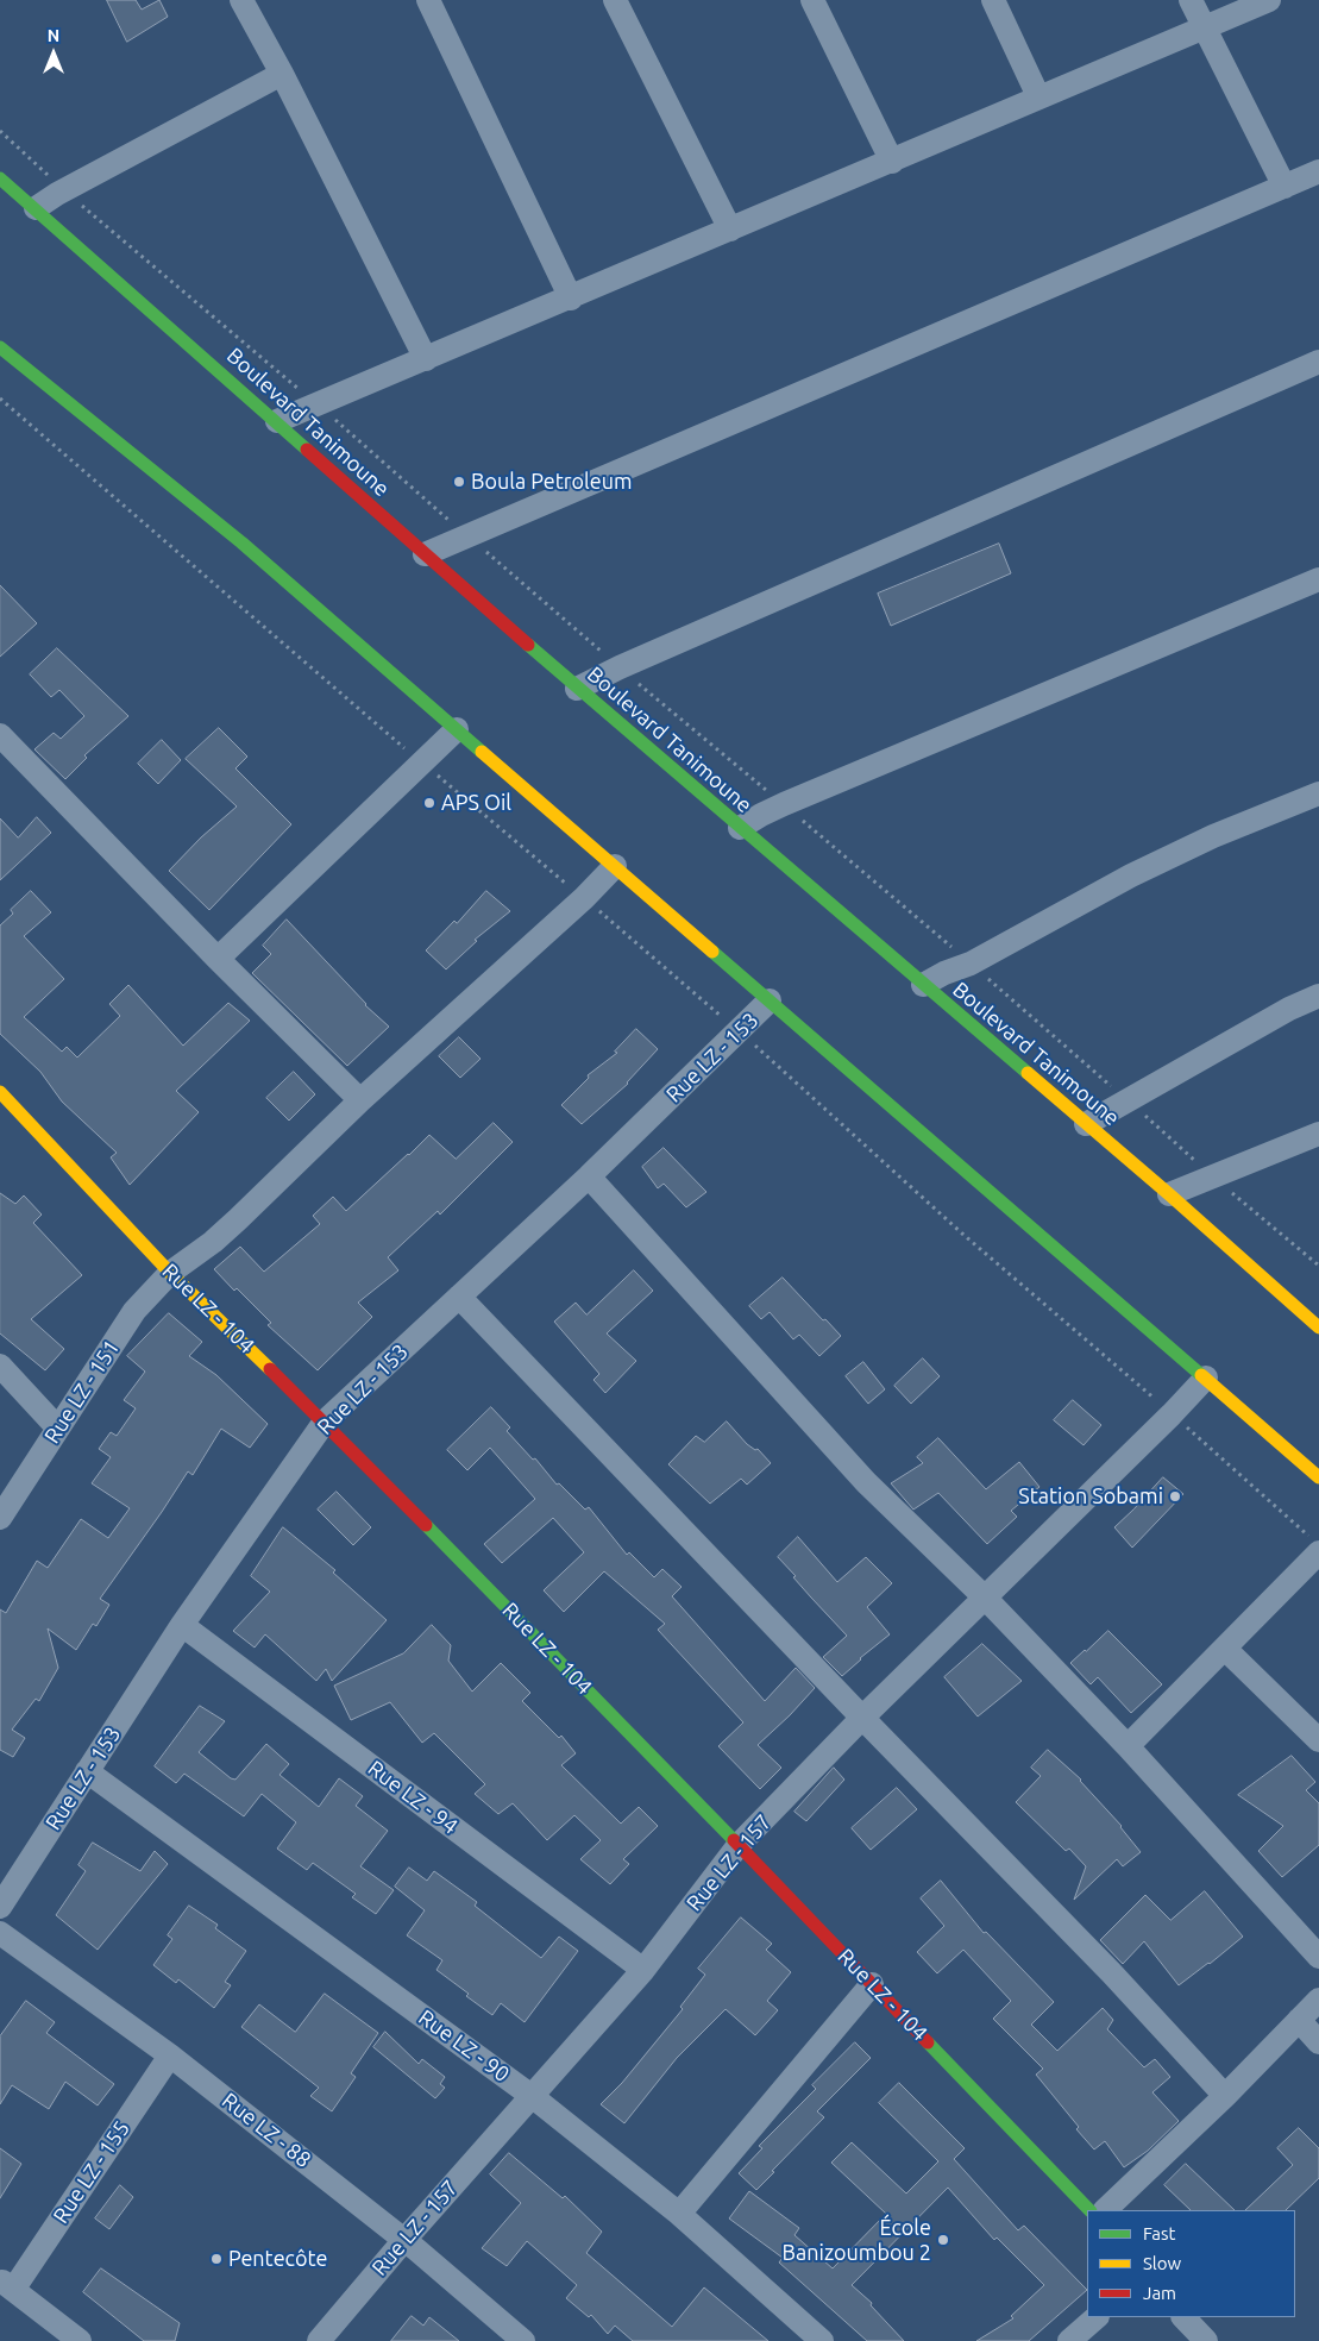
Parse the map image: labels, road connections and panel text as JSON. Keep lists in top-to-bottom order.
{
  "streets": {
    "main road": ["Boulevard Tanimoune", "Rue LZ - 104"],
    "street": [
      "Rue LZ - 153",
      "Rue LZ - 151",
      "Rue LZ - 94",
      "Rue LZ - 157",
      "Rue LZ - 90",
      "Rue LZ - 88",
      "Rue LZ - 155"
    ]
  },
  "crossings": [
    ["Rue LZ - 153", "Rue LZ - 104"],
    ["Rue LZ - 153", "Rue LZ - 94"],
    ["Rue LZ - 153", "Rue LZ - 90"],
    ["Rue LZ - 104", "Rue LZ - 151"],
    ["Rue LZ - 104", "Rue LZ - 157"],
    ["Rue LZ - 94", "Rue LZ - 157"],
    ["Rue LZ - 157", "Rue LZ - 90"],
    ["Rue LZ - 157", "Rue LZ - 88"],
    ["Rue LZ - 88", "Rue LZ - 155"]
  ],
  "places": [
    "Boula Petroleum",
    "APS Oil",
    "Station Sobami",
    "École Banizoumbou 2",
    "Pentecôte"
  ],
  "legend": ["Fast", "Slow", "Jam"],
  "north": "top"
}
